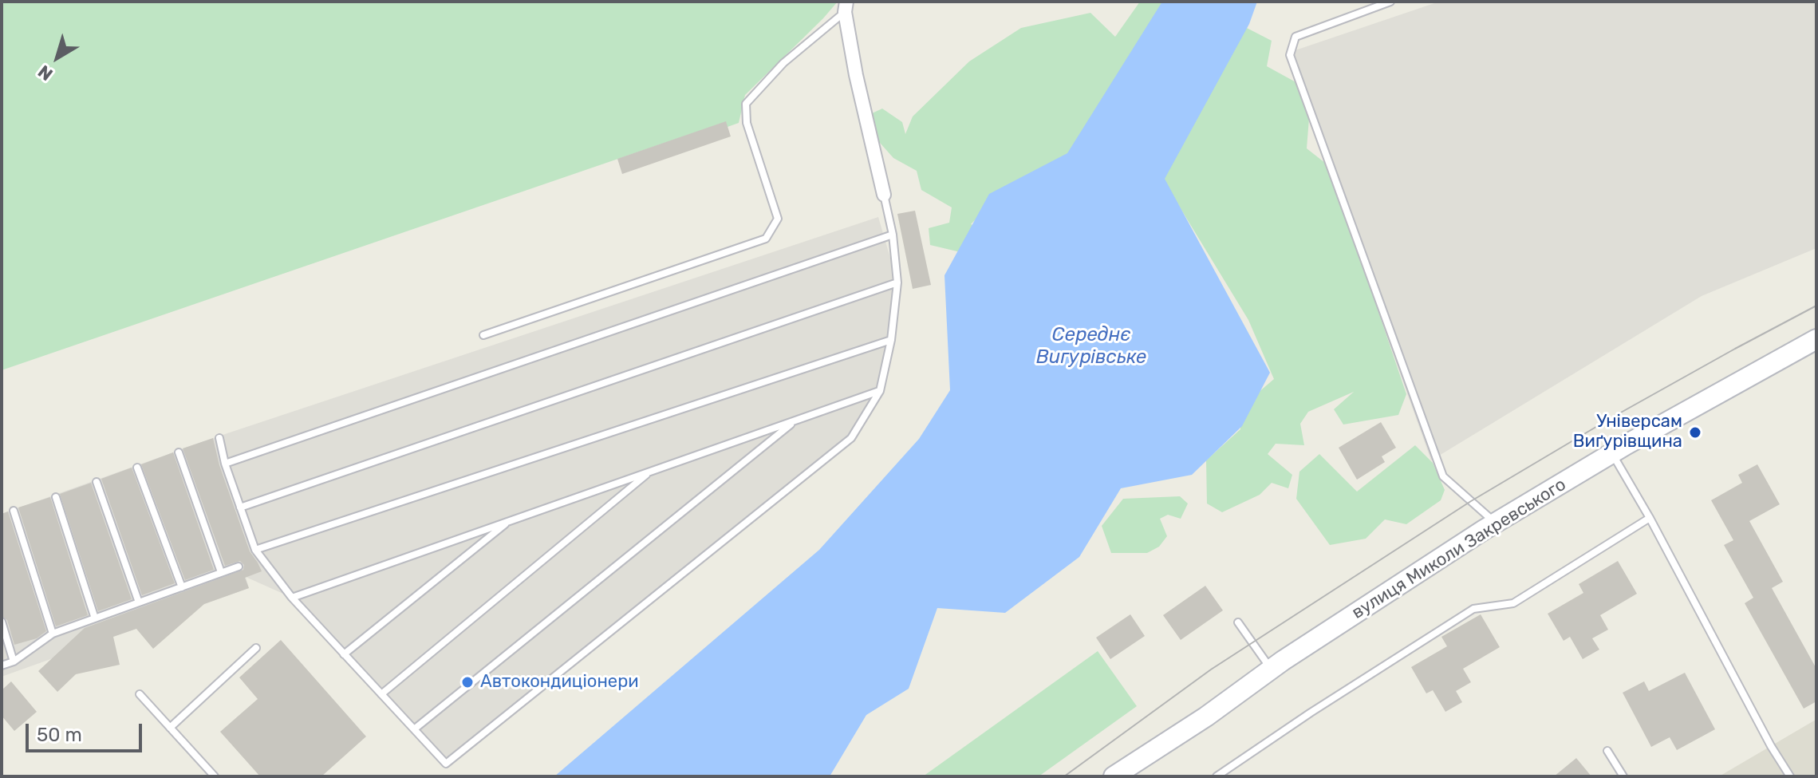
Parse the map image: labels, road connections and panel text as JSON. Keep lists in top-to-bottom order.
{
  "streets": {
    "street": ["вулиця Миколи Закревського"]
  },
  "water": ["Середнє Вигурівське"],
  "places": ["Універсам Виґурівщина", "Автокондиціонери"],
  "scale_bar": "50 m",
  "north": "bottom left"
}
